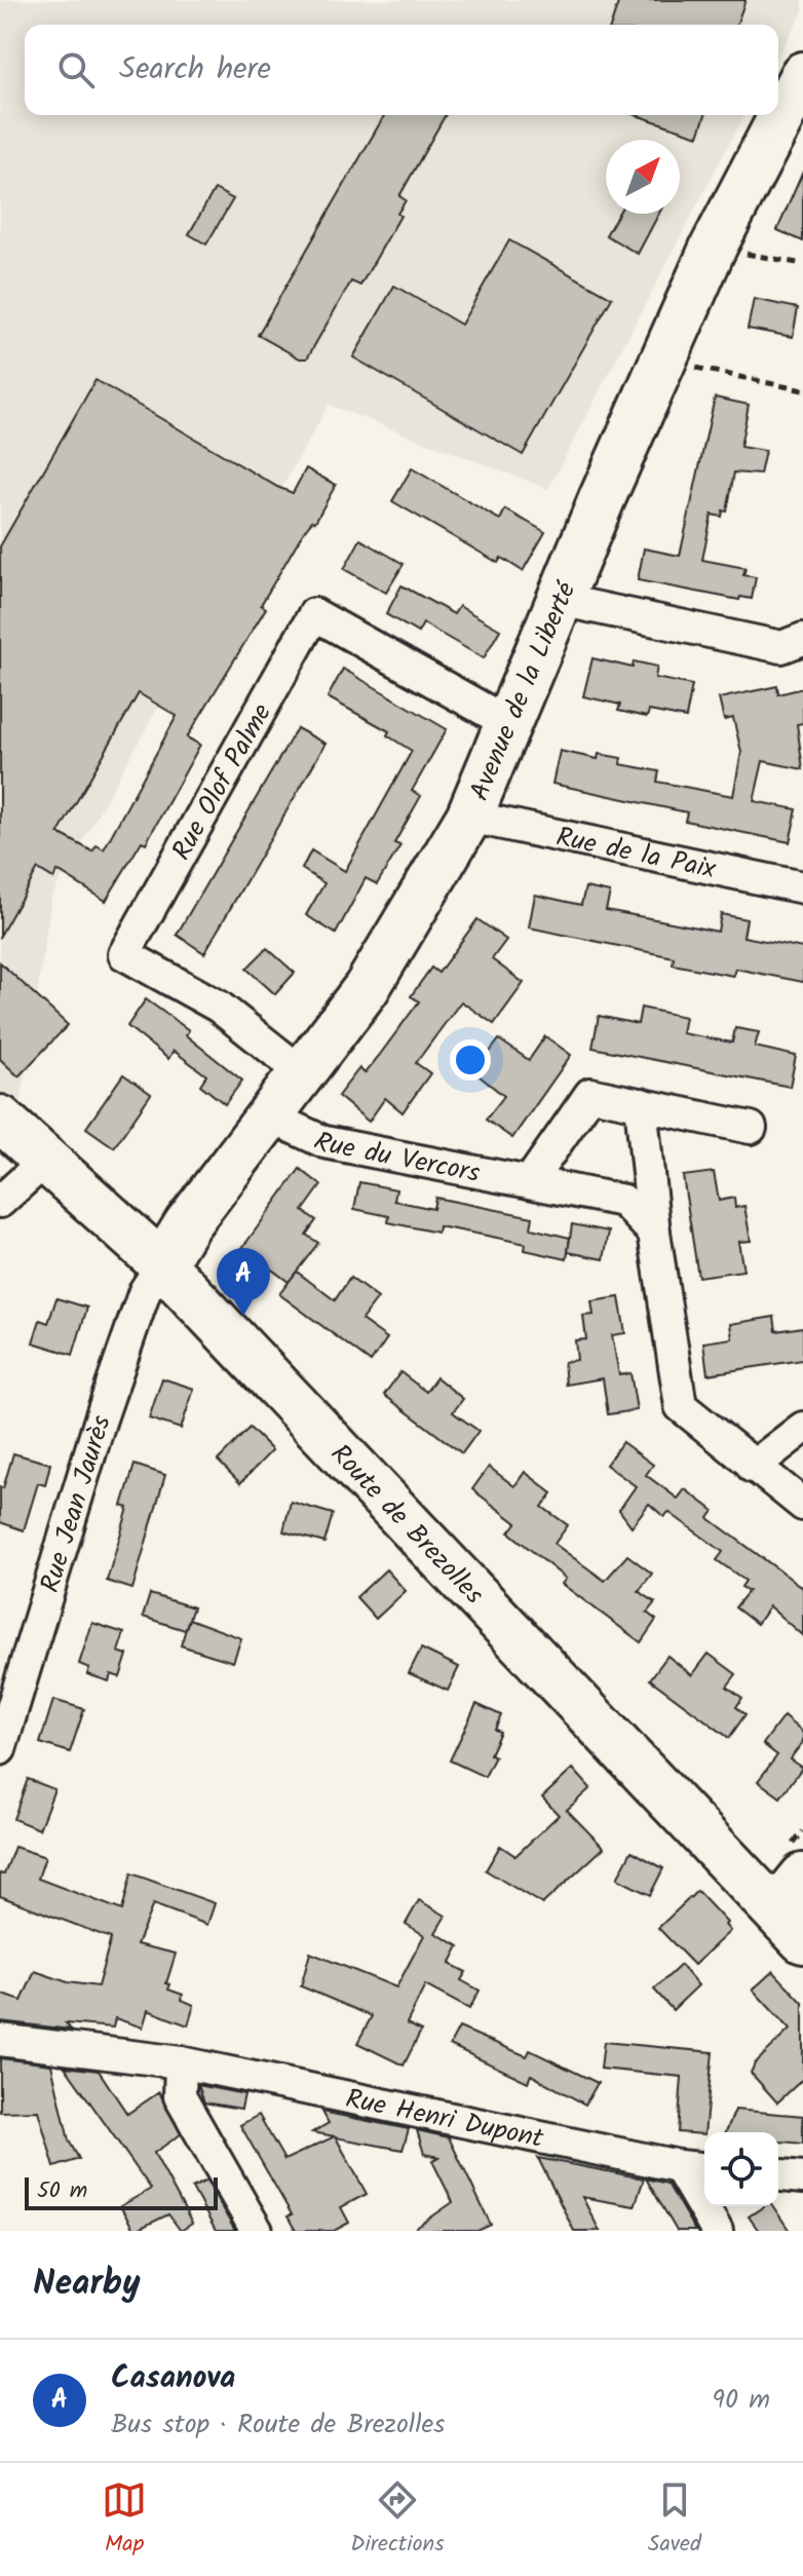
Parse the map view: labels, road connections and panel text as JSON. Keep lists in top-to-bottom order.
{
  "streets": {
    "street": [
      "Avenue de la Liberté",
      "Rue Olof Palme",
      "Rue de la Paix",
      "Rue du Vercors",
      "Rue Jean Jaurès",
      "Route de Brezolles",
      "Rue Henri Dupont"
    ]
  },
  "crossings": [
    ["Avenue de la Liberté", "Rue Olof Palme"],
    ["Avenue de la Liberté", "Rue de la Paix"],
    ["Avenue de la Liberté", "Rue du Vercors"],
    ["Avenue de la Liberté", "Rue Jean Jaurès"],
    ["Avenue de la Liberté", "Route de Brezolles"],
    ["Rue Jean Jaurès", "Route de Brezolles"]
  ],
  "scale_bar": "50 m",
  "north": "top right",
  "page": {
    "search": "Search here",
    "pins": "A",
    "scale": "50 m",
    "heading": "Nearby",
    "list": [
      {
        "mark": "A",
        "name": "Casanova",
        "note": "Bus stop · Route de Brezolles",
        "value": "90 m"
      }
    ],
    "nav": ["Map", "Directions", "Saved"]
  }
}
